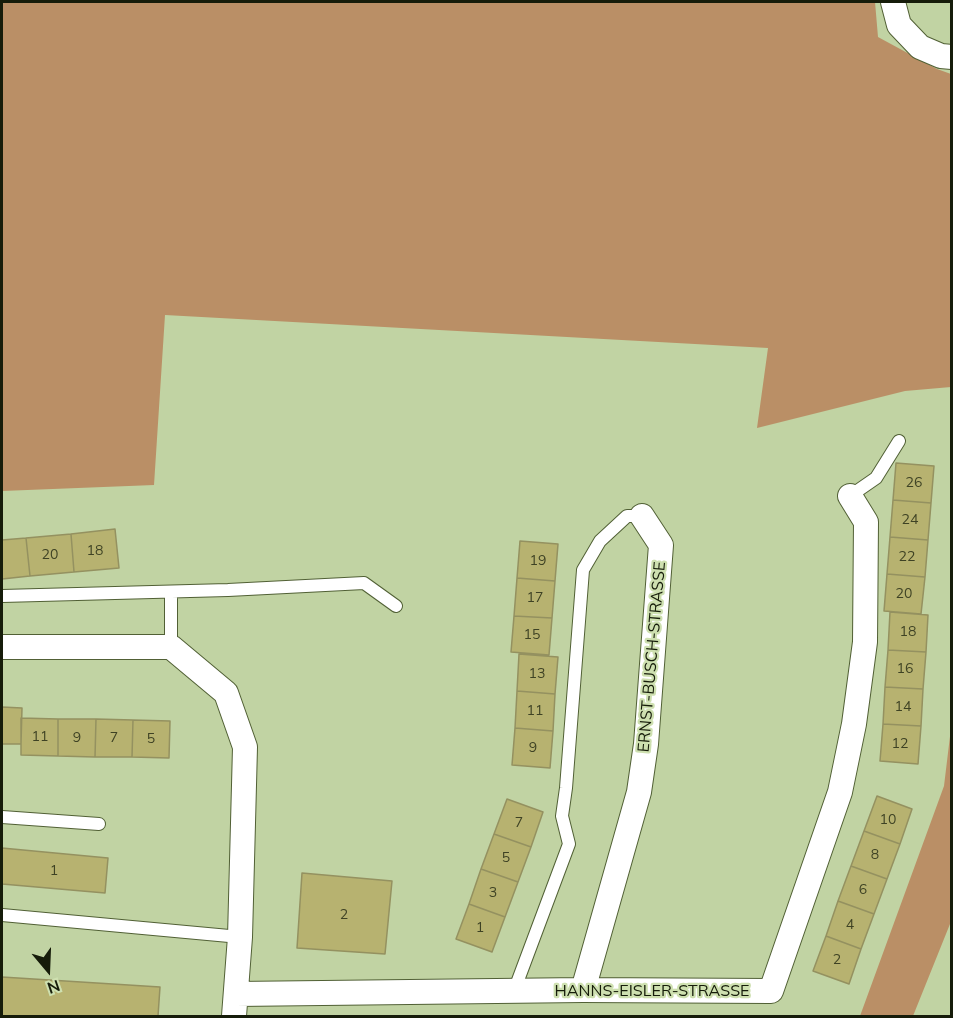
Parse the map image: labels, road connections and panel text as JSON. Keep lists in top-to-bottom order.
{
  "streets": {
    "street": ["ERNST-BUSCH-STRASSE", "HANNS-EISLER-STRASSE"]
  },
  "crossings": [
    ["ERNST-BUSCH-STRASSE", "HANNS-EISLER-STRASSE"]
  ],
  "house_numbers": [
    "26",
    "24",
    "18",
    "20",
    "22",
    "19",
    "20",
    "17",
    "18",
    "15",
    "16",
    "13",
    "14",
    "11",
    "11",
    "9",
    "7",
    "5",
    "12",
    "9",
    "10",
    "7",
    "8",
    "5",
    "1",
    "6",
    "3",
    "2",
    "4",
    "1",
    "2"
  ],
  "north": "bottom"
}
